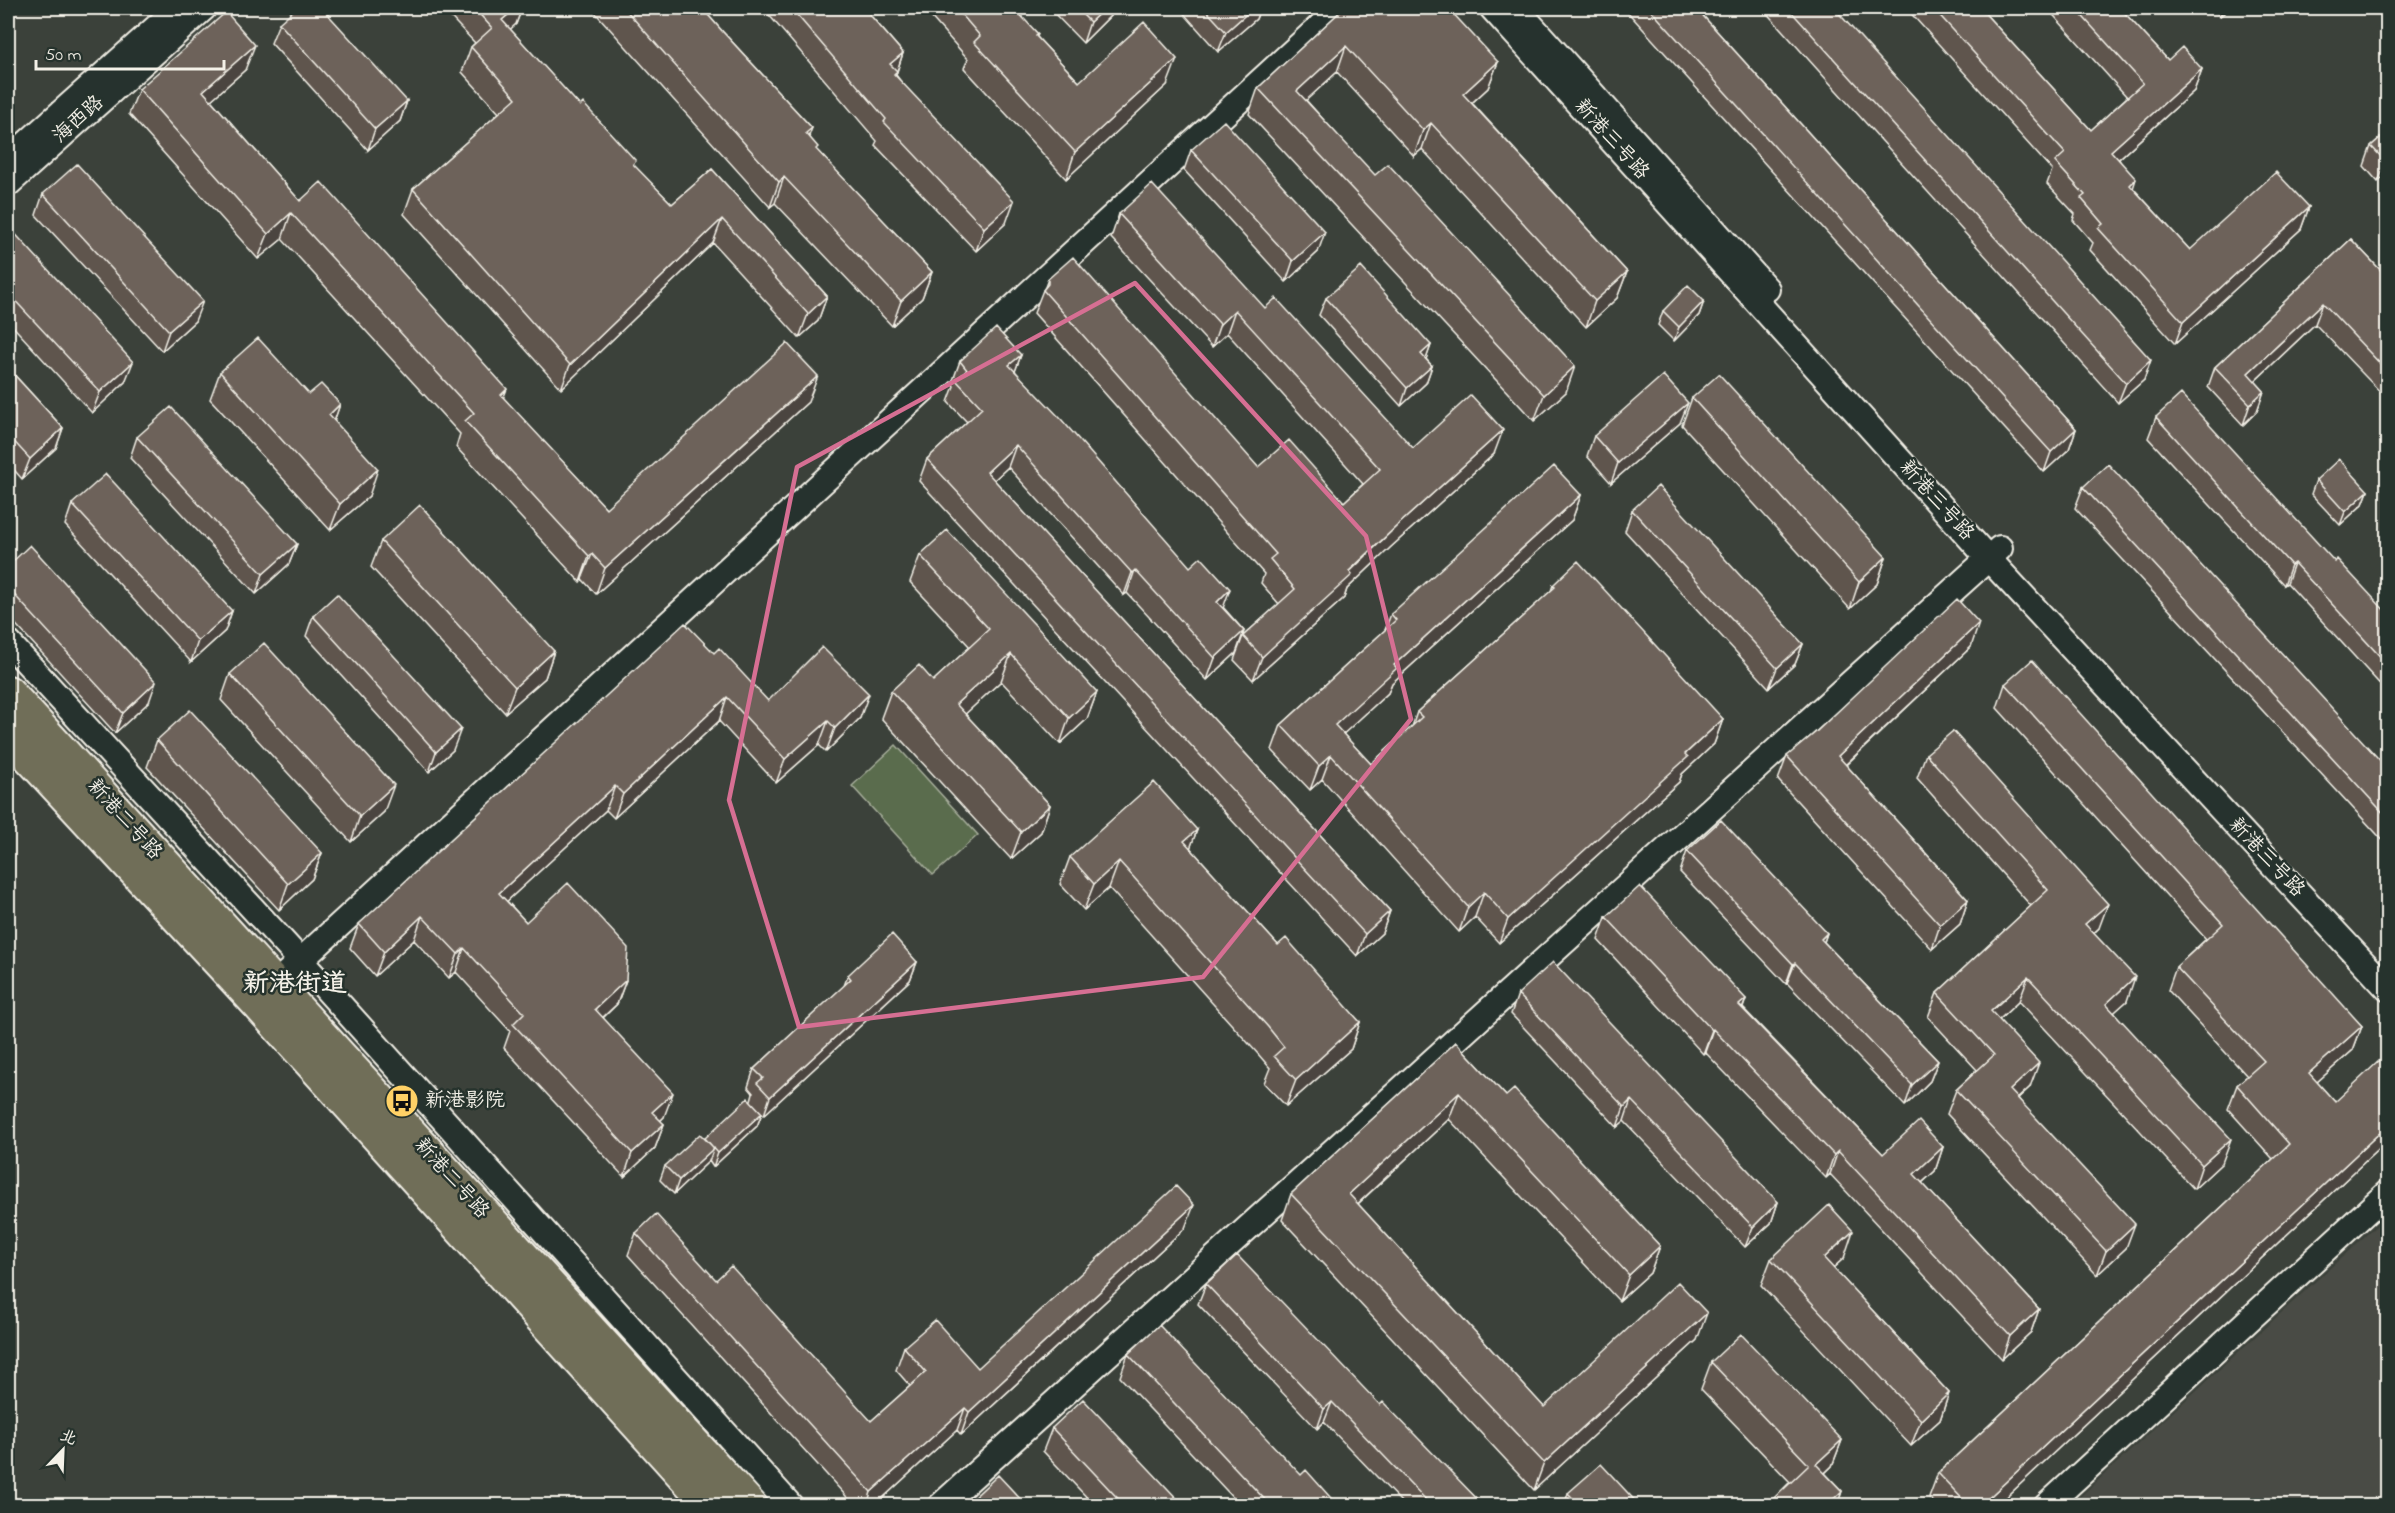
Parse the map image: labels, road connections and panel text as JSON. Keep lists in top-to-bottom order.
{
  "streets": {
    "main road": ["新港二号路"],
    "street": ["海西路", "新港三号路"]
  },
  "districts": ["新港街道"],
  "places": {
    "bus stop": ["新港影院"]
  },
  "scale_bar": "50 m",
  "north": "top right"
}
